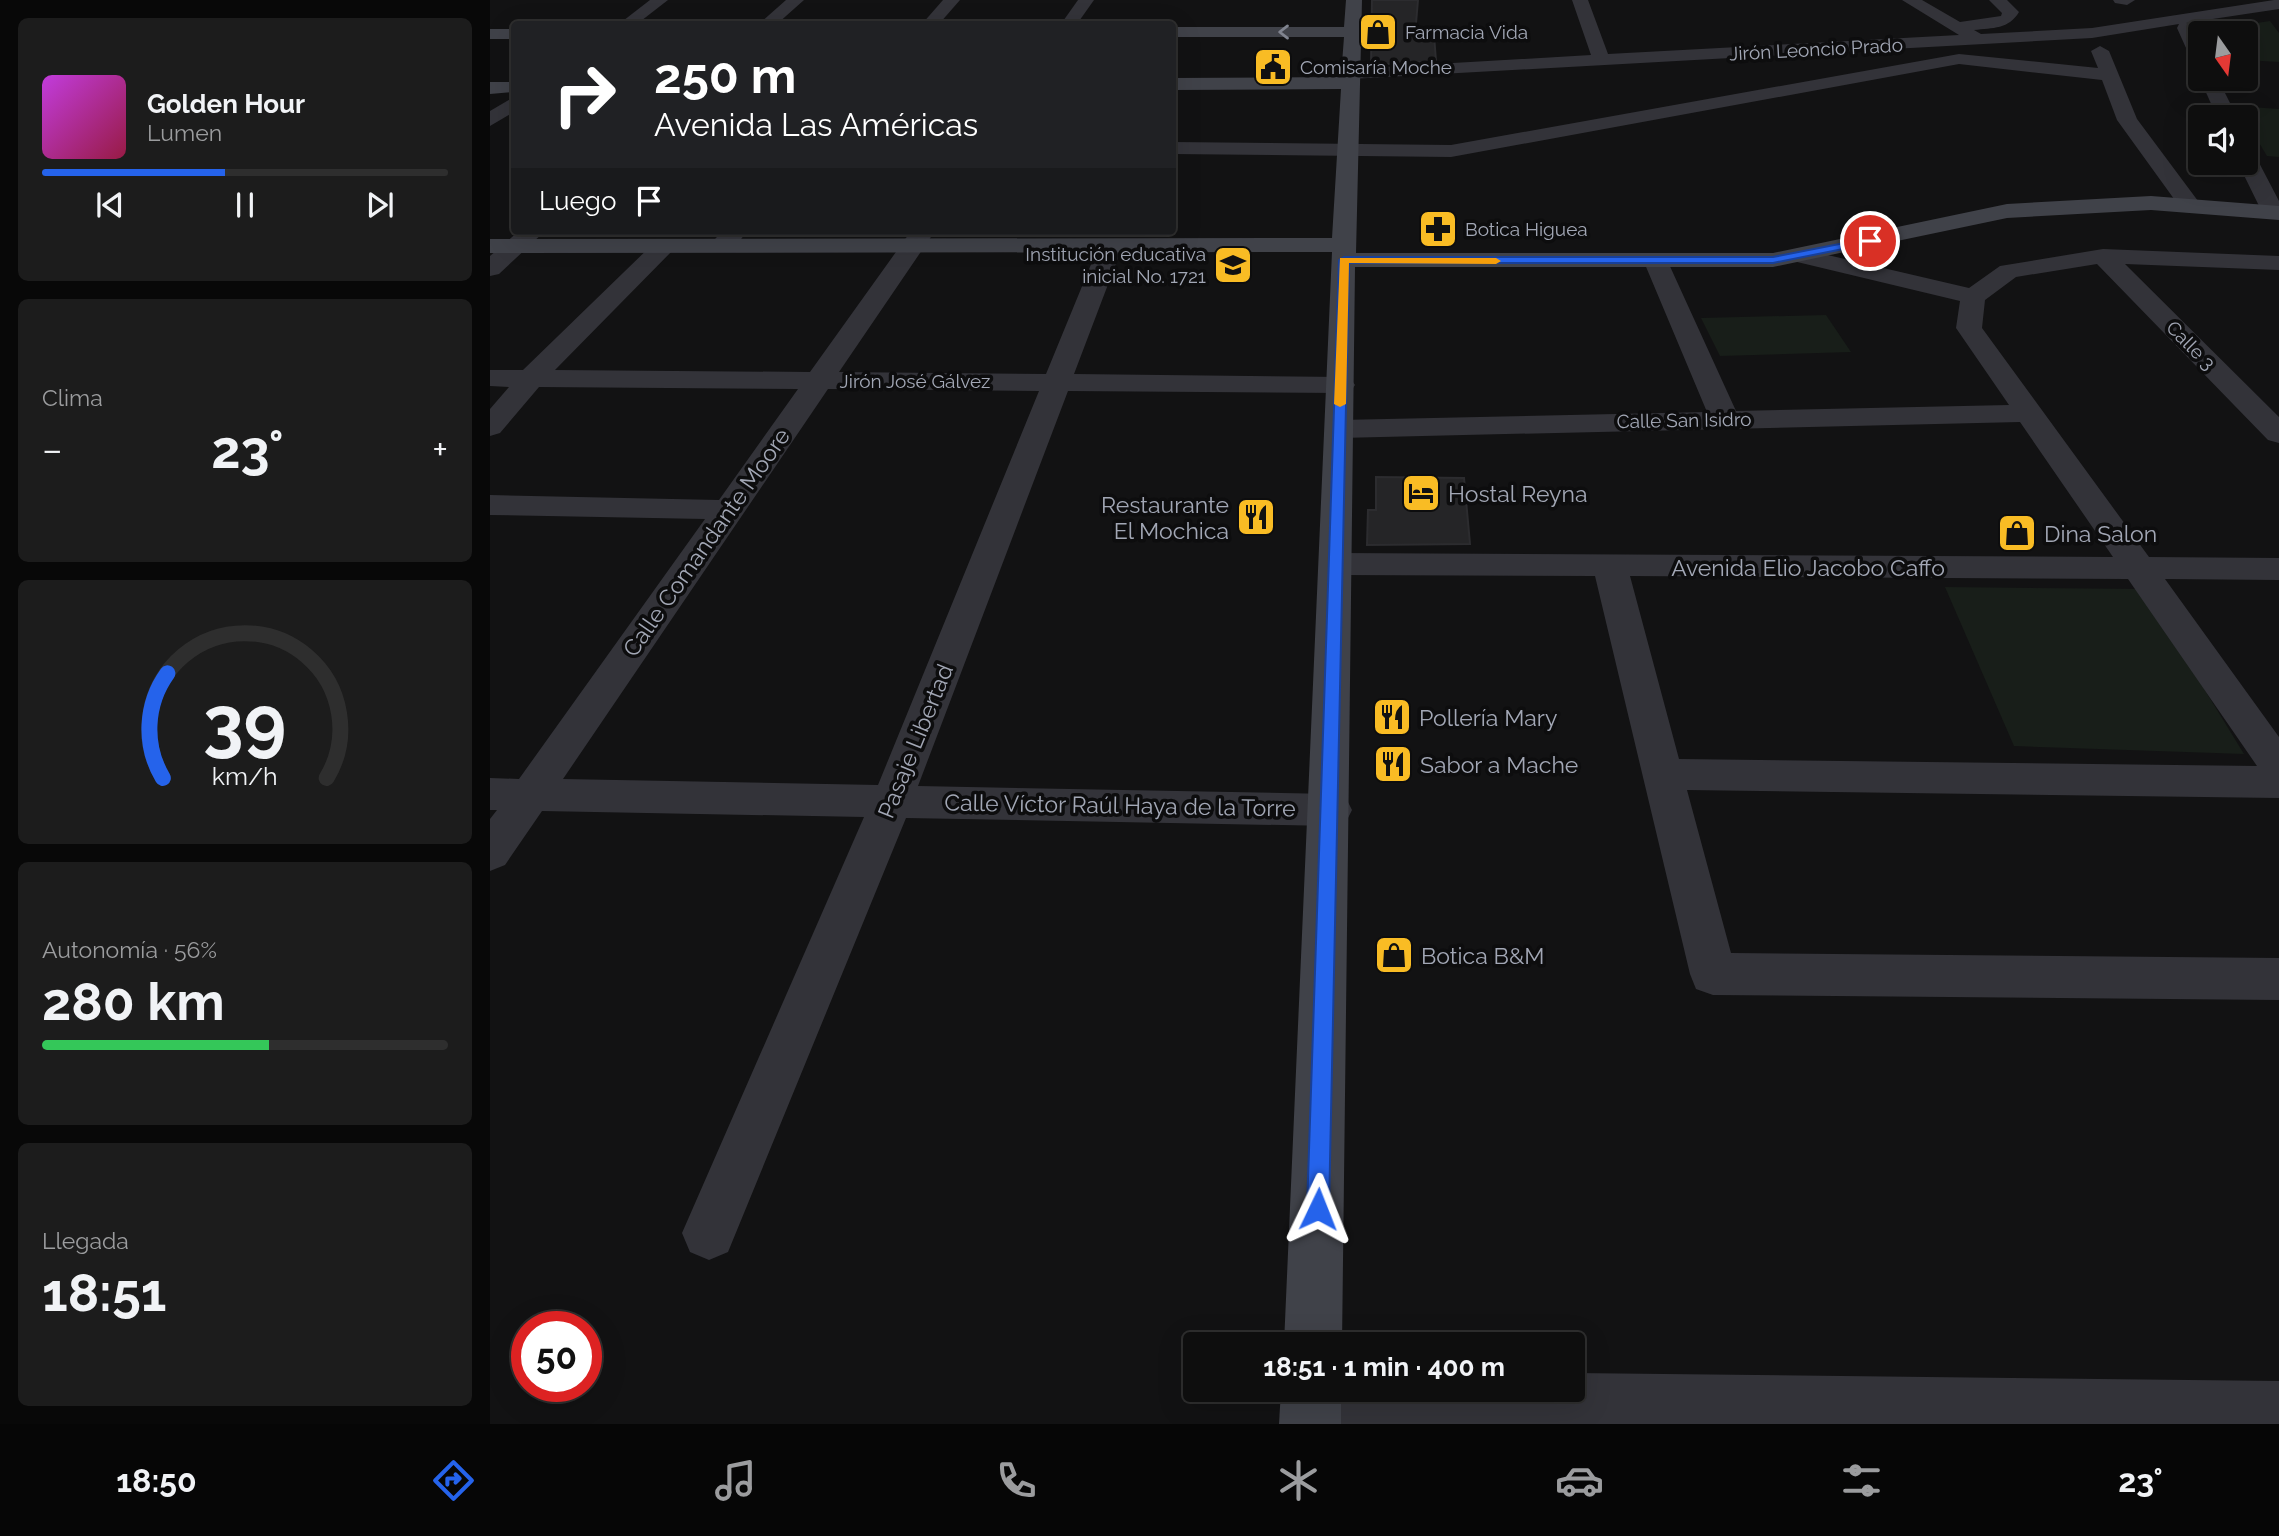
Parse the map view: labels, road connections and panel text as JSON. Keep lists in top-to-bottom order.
{
  "streets": {
    "street": [
      "Jirón Leoncio Prado",
      "Calle 3",
      "Jirón José Gálvez",
      "Calle San Isidro",
      "Calle Comandante Moore",
      "Avenida Elio Jacobo Caffo",
      "Pasaje Libertad",
      "Calle Víctor Raúl Haya de la Torre"
    ]
  },
  "crossings": [
    ["Jirón José Gálvez", "Calle Comandante Moore"],
    ["Jirón José Gálvez", "Pasaje Libertad"],
    ["Calle Comandante Moore", "Calle Víctor Raúl Haya de la Torre"],
    ["Pasaje Libertad", "Calle Víctor Raúl Haya de la Torre"]
  ],
  "places": {
    "shop": ["Farmacia Vida", "Dina Salon", "Botica B&M"],
    "public building": ["Comisaría Moche"],
    "pharmacy": ["Botica Higuea"],
    "school or university": ["Institución educativa inicial No. 1721"],
    "hotel": ["Hostal Reyna"],
    "restaurant": ["Restaurante El Mochica", "Pollería Mary", "Sabor a Mache"]
  },
  "north": "bottom",
  "page": {
    "turn": ["250 m", "Avenida Las Américas"],
    "song": ["Golden Hour", "Lumen"],
    "then": "Luego",
    "tile": [
      "Clima",
      ["Autonomía · 56%", "280 km"],
      ["Llegada", "18:51"]
    ],
    "heat": ["−", "23°", "+"],
    "limit": "50",
    "trip": "18:51 · 1 min · 400 m",
    "tabs": ["18:50", "23°"],
    "gauge": ["39", "km/h"]
  }
}
